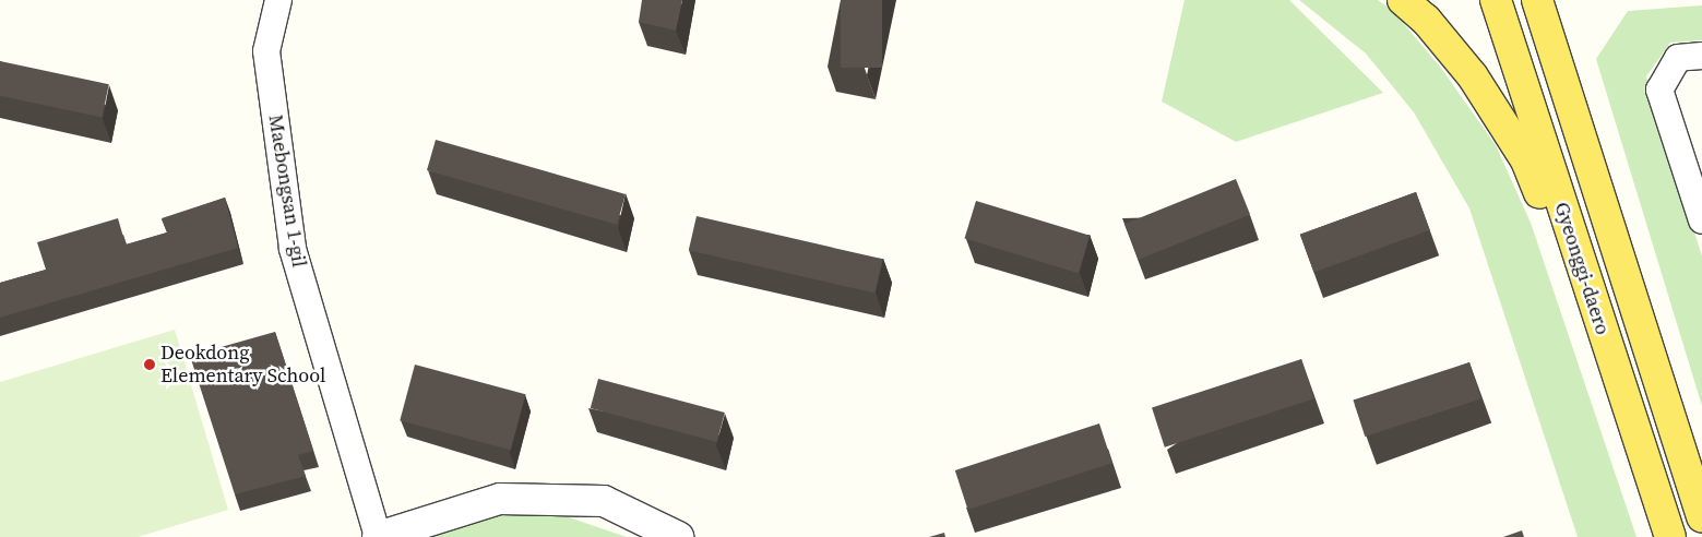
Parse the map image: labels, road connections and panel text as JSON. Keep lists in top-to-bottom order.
{
  "streets": {
    "main road": ["Gyeonggi-daero"],
    "street": ["Maebongsan 1-gil"]
  },
  "places": ["Deokdong Elementary School"]
}
